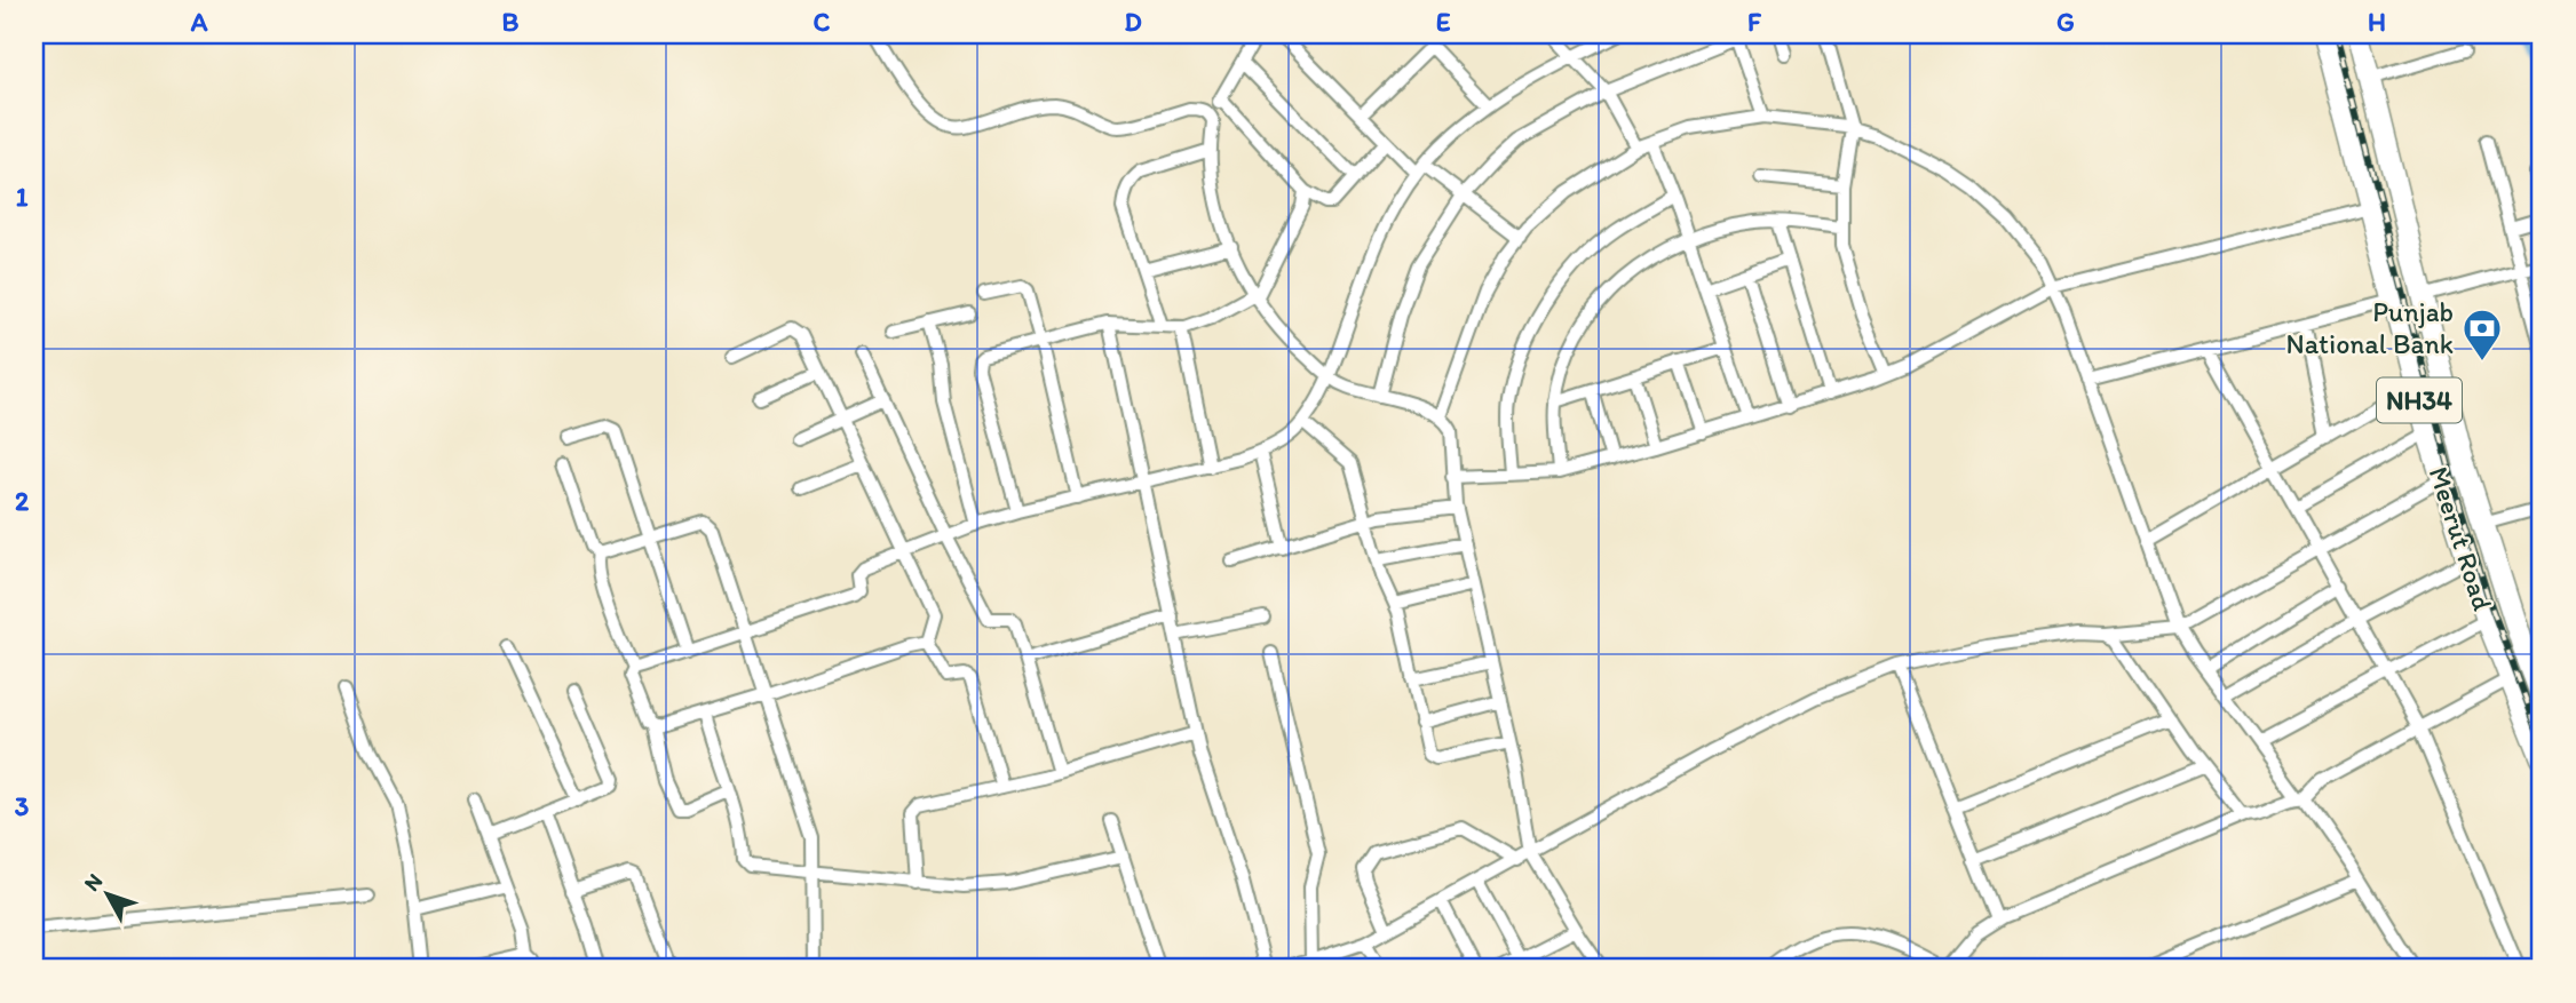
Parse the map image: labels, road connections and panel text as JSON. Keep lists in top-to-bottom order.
{
  "streets": {
    "highway": ["NH34", "Meerut Road"]
  },
  "places": {
    "bank": ["Punjab National Bank"]
  },
  "north": "top left",
  "grid": {
    "columns": [
      "A",
      "B",
      "C",
      "D",
      "E",
      "F",
      "G",
      "H"
    ],
    "rows": ["1", "2", "3"]
  }
}
